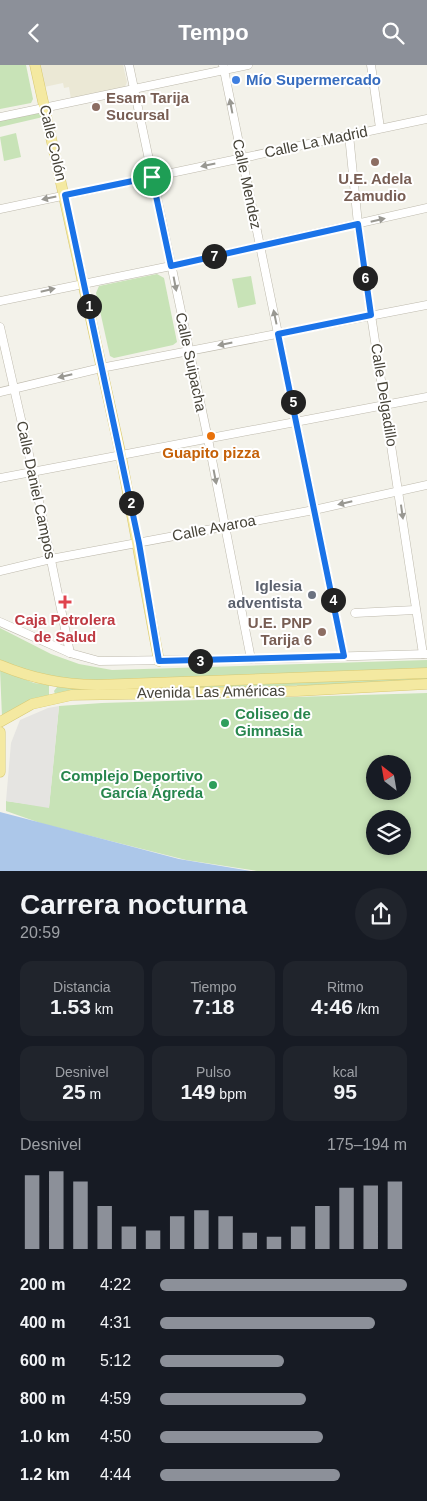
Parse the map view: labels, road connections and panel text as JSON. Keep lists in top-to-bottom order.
{
  "streets": {
    "main road": ["Calle Colón", "Avenida Las Américas"],
    "street": [
      "Calle La Madrid",
      "Calle Mendez",
      "Calle Suipacha",
      "Calle Delgadillo",
      "Calle Daniel Campos",
      "Calle Avaroa"
    ]
  },
  "crossings": [
    ["Calle La Madrid", "Calle Colón"],
    ["Calle La Madrid", "Calle Mendez"],
    ["Calle La Madrid", "Calle Suipacha"],
    ["Calle La Madrid", "Calle Delgadillo"],
    ["Calle Colón", "Calle Avaroa"],
    ["Calle Colón", "Avenida Las Américas"],
    ["Calle Mendez", "Calle Avaroa"],
    ["Calle Mendez", "Avenida Las Américas"],
    ["Calle Suipacha", "Calle Avaroa"],
    ["Calle Suipacha", "Avenida Las Américas"],
    ["Calle Delgadillo", "Calle Avaroa"],
    ["Calle Delgadillo", "Avenida Las Américas"],
    ["Calle Daniel Campos", "Calle Avaroa"],
    ["Calle Daniel Campos", "Avenida Las Américas"]
  ],
  "one_way": ["Calle La Madrid"],
  "places": {
    "other": [
      "Mío Supermercado",
      "Esam Tarija Sucursal",
      "U.E. Adela Zamudio",
      "Guapito pizza",
      "Iglesia adventista",
      "U.E. PNP Tarija 6",
      "Coliseo de Gimnasia",
      "Complejo Deportivo García Ágreda"
    ],
    "health": ["Caja Petrolera de Salud"]
  },
  "north": "top left",
  "page": {
    "header": "Tempo",
    "pins": [
      "7",
      "6",
      "1",
      "5",
      "2",
      "4",
      "3"
    ],
    "heading": ["Carrera nocturna", "20:59"],
    "stats": [
      ["Distancia", "1.53 km"],
      ["Tiempo", "7:18"],
      ["Ritmo", "4:46 /km"],
      ["Desnivel", "25 m"],
      ["Pulso", "149 bpm"],
      ["kcal", "95"]
    ],
    "chart": ["Desnivel", "175–194 m"],
    "list": [
      {
        "name": "200 m",
        "note": "4:22"
      },
      {
        "name": "400 m",
        "note": "4:31"
      },
      {
        "name": "600 m",
        "note": "5:12"
      },
      {
        "name": "800 m",
        "note": "4:59"
      },
      {
        "name": "1.0 km",
        "note": "4:50"
      },
      {
        "name": "1.2 km",
        "note": "4:44"
      }
    ]
  }
}
